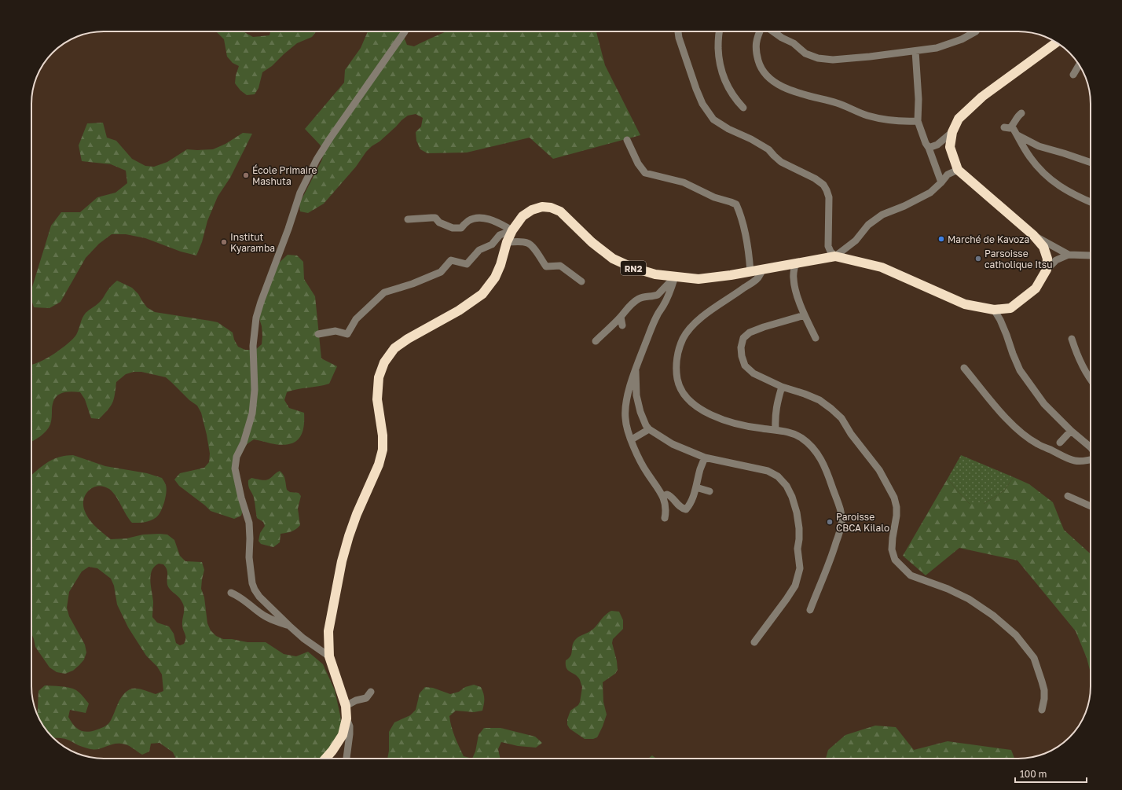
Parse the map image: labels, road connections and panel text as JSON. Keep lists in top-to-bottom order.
{
  "streets": {
    "highway": ["RN2"]
  },
  "places": [
    "École Primaire Mashuta",
    "Marché de Kavoza",
    "Institut Kyaramba",
    "Parsoisse catholique Itsu",
    "Paroisse CBCA Kilalo"
  ],
  "scale_bar": "100 m"
}
